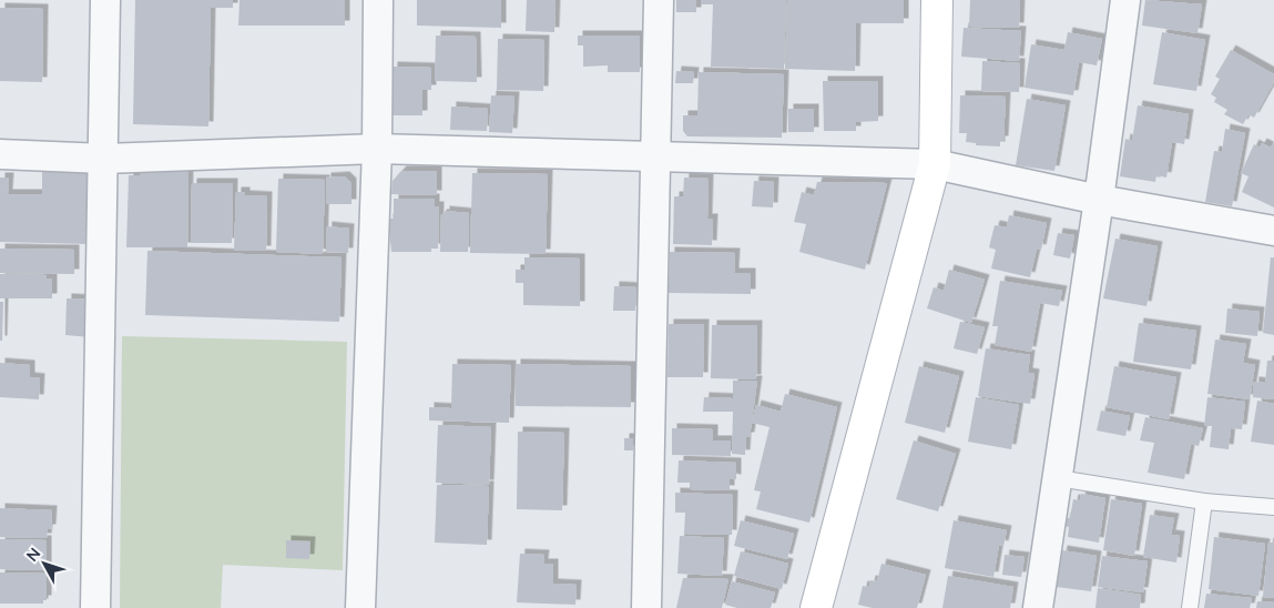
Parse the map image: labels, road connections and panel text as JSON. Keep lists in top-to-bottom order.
{
  "north": "top left"
}
